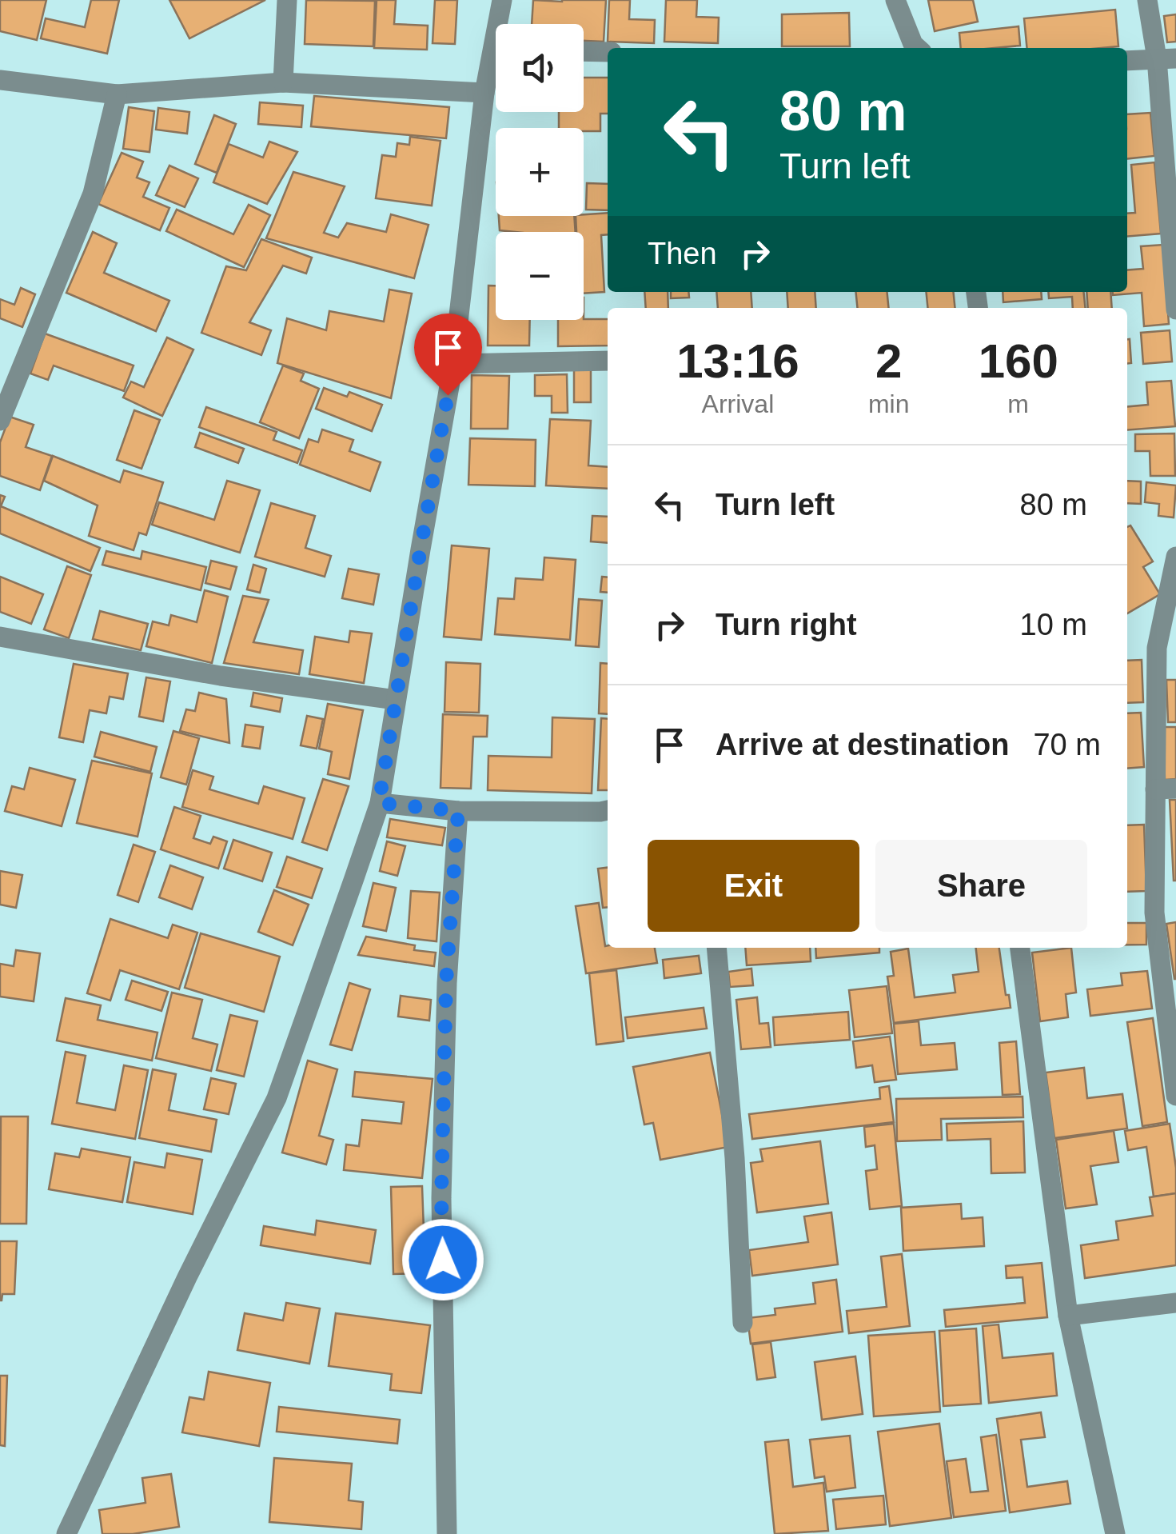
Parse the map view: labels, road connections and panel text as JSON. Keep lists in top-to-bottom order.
{
  "page": {
    "map_buttons": ["+", "−"],
    "turn": ["80 m", "Turn left"],
    "then": "Then",
    "eta": [
      "13:16",
      "Arrival",
      "2",
      "min",
      "160",
      "m"
    ],
    "list": [
      {
        "name": "Turn left",
        "value": "80 m"
      },
      {
        "name": "Turn right",
        "value": "10 m"
      },
      {
        "name": "Arrive at destination",
        "value": "70 m"
      }
    ],
    "buttons": ["Exit", "Share"]
  }
}
